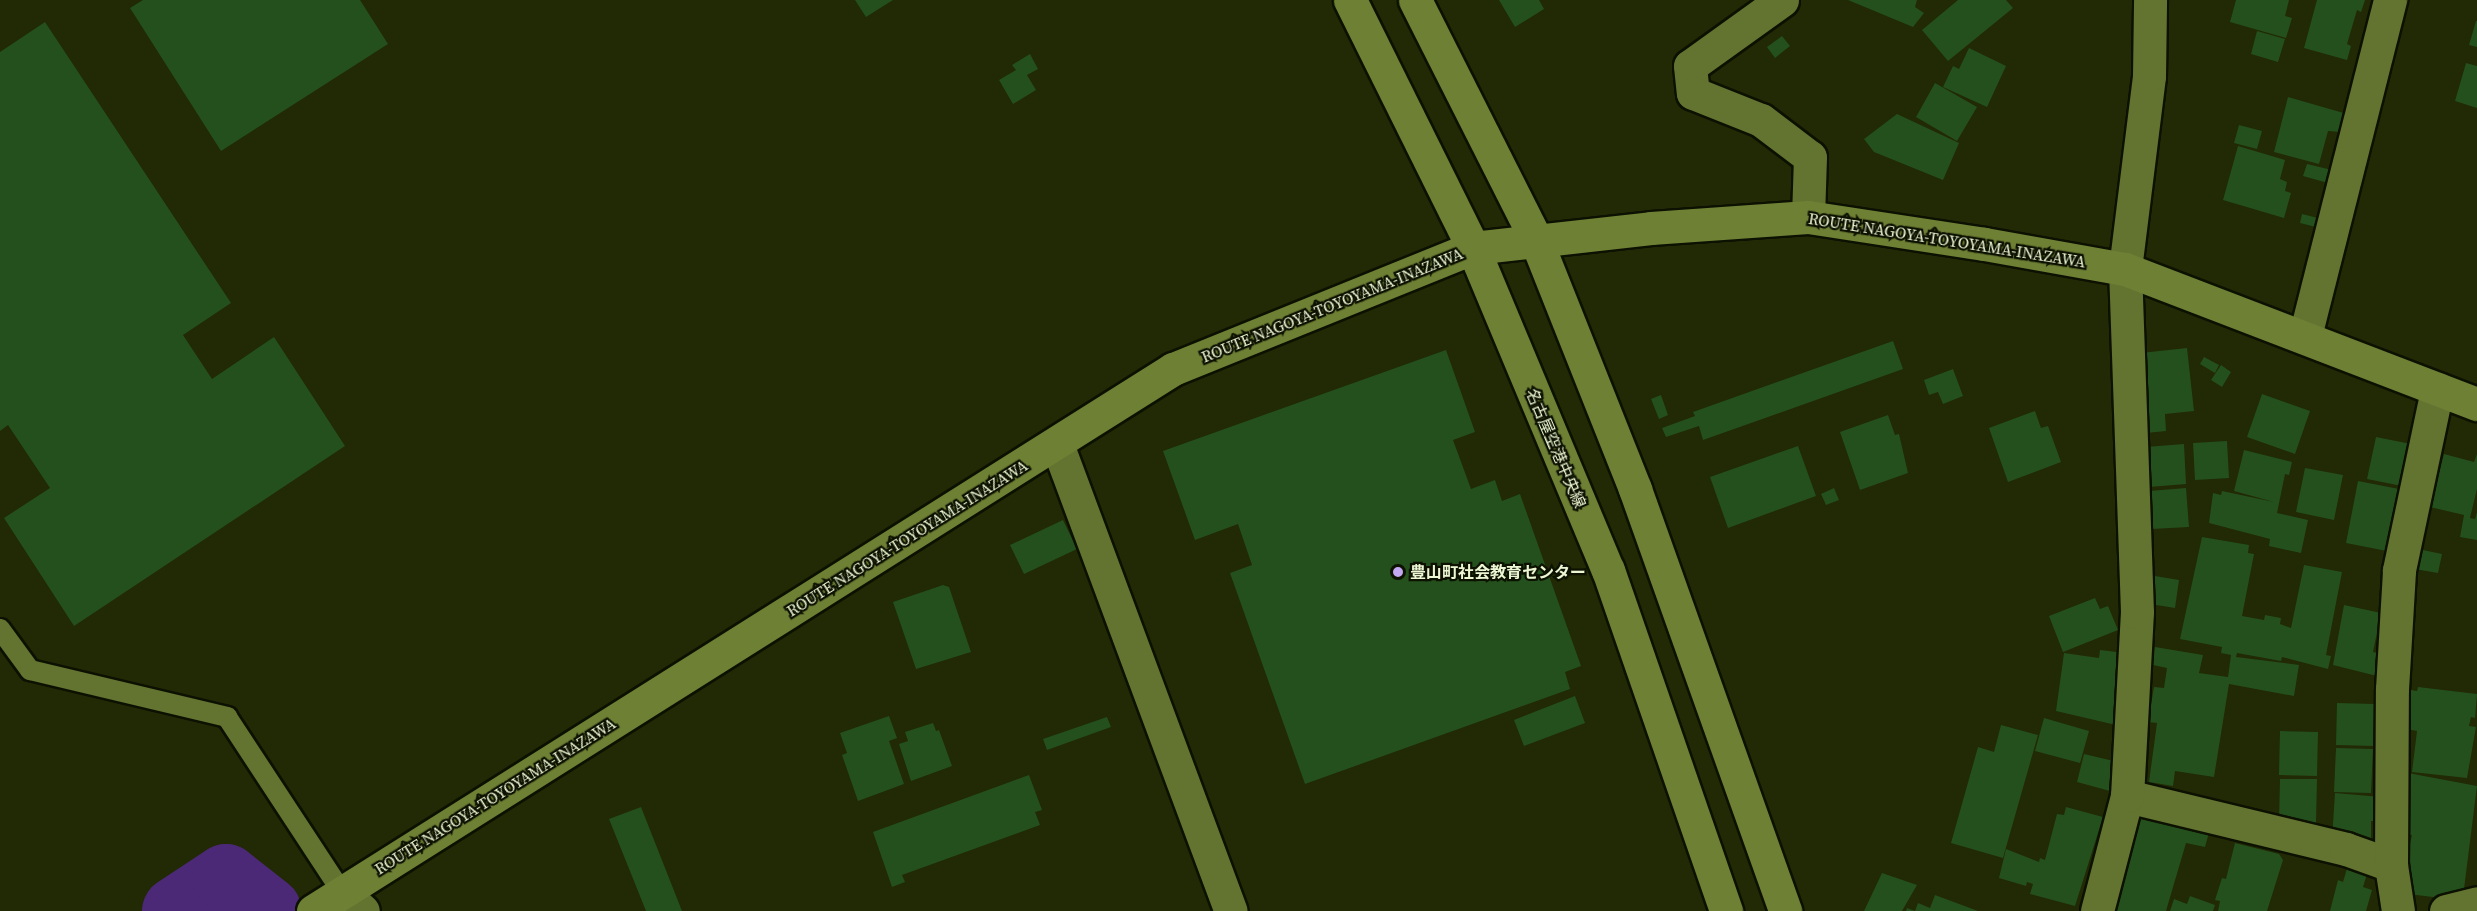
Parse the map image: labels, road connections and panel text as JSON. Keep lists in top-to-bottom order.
{
  "streets": {
    "main road": ["ROUTE NAGOYA-TOYOYAMA-INAZAWA", "名古屋空港中央線"]
  },
  "crossings": [
    ["ROUTE NAGOYA-TOYOYAMA-INAZAWA", "名古屋空港中央線"]
  ],
  "places": ["豊山町社会教育センター"]
}
